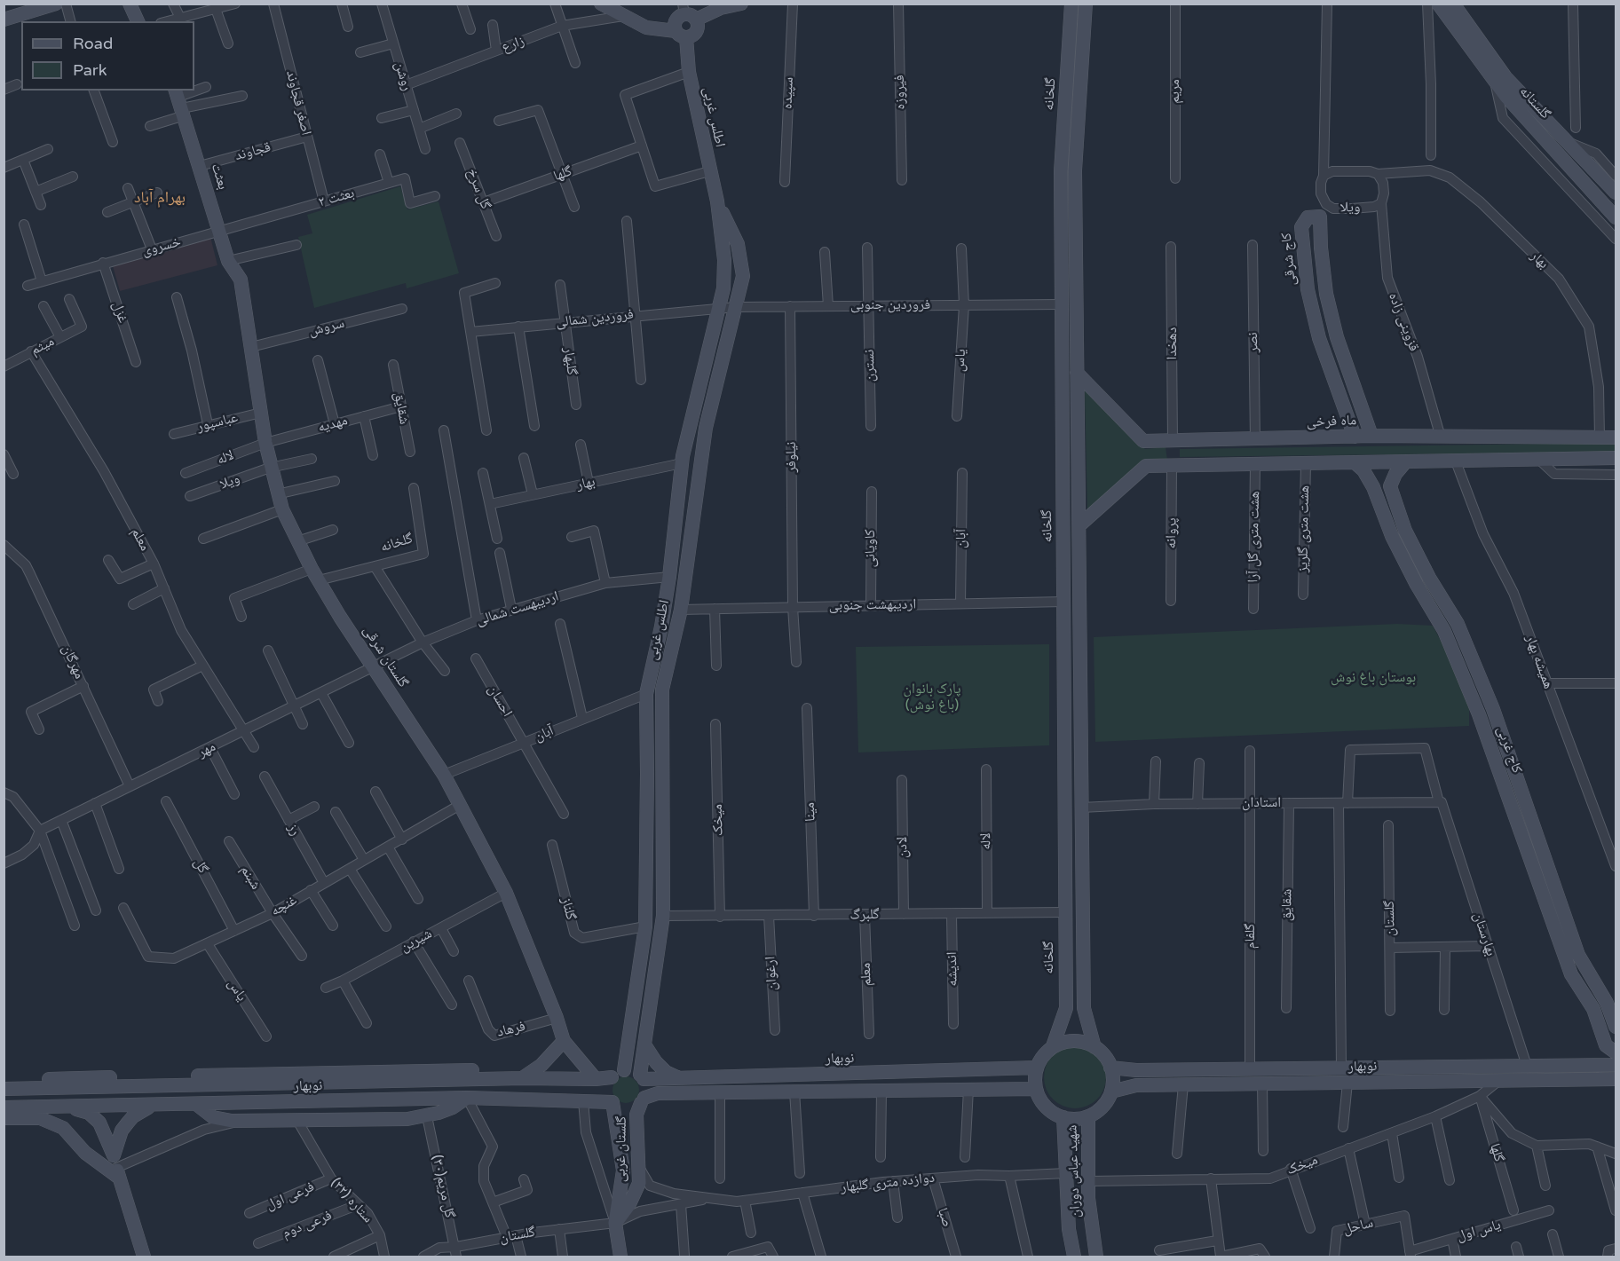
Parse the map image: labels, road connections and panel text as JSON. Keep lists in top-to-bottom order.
{
  "streets": {
    "main road": [
      "گلخانه",
      "گلستانه",
      "اطلس غربی",
      "بعثت",
      "کاج شرقی",
      "ماه فرخی",
      "گلستان شرقی",
      "کاج غربی",
      "نوبهار",
      "گلستان غربی",
      "شهید عباس دوران"
    ],
    "street": [
      "زارع",
      "روشن",
      "مریم",
      "فیروزه",
      "سپیده",
      "اصغر قجاوند",
      "قجاوند",
      "گلها",
      "گل سرخ",
      "بعثت ۲",
      "ویلا",
      "خسروی",
      "بهار",
      "فروردین جنوبی",
      "غزل",
      "فروردین شمالی",
      "قزوینی زاده",
      "سروش",
      "نصر",
      "دهخدا",
      "میثم",
      "یاس",
      "گلبهار",
      "نسترن",
      "شقایق",
      "عباسپور",
      "مهدیه",
      "نیلوفر",
      "لاله",
      "هشت متری گلریز",
      "پروانه",
      "هشت متری گل آرا",
      "آبان",
      "معلم",
      "کاویانی",
      "اردیبهشت جنوبی",
      "اردیبهست شمالی",
      "مهرگان",
      "همیشه بهار",
      "احسان",
      "مهر",
      "استادان",
      "مینا",
      "میخک",
      "رز",
      "لادن",
      "گل",
      "شبنم",
      "غنچه",
      "گلناز",
      "گلبرگ",
      "گلستان",
      "بهارستان",
      "گلفام",
      "شیرین",
      "اندیشه",
      "ارغوان",
      "فرهاد",
      "دوازده متری گلبهار",
      "گل مریم(۳۰)",
      "فرعی اول",
      "ستاره (۳۲)",
      "صبا",
      "فرعی دوم",
      "ساحل",
      "یاس اول"
    ]
  },
  "crossings": [
    ["زارع", "روشن"],
    ["گلخانه", "فروردین جنوبی"],
    ["گلخانه", "ماه فرخی"],
    ["گلخانه", "اردیبهشت جنوبی"],
    ["گلخانه", "گلستان شرقی"],
    ["گلخانه", "استادان"],
    ["گلخانه", "گلبرگ"],
    ["گلخانه", "نوبهار"],
    ["گلخانه", "شهید عباس دوران"],
    ["اصغر قجاوند", "قجاوند"],
    ["اصغر قجاوند", "بعثت ۲"],
    ["اطلس غربی", "بهار"],
    ["اطلس غربی", "فروردین جنوبی"],
    ["اطلس غربی", "فروردین شمالی"],
    ["اطلس غربی", "آبان"],
    ["اطلس غربی", "اردیبهشت جنوبی"],
    ["اطلس غربی", "اردیبهست شمالی"],
    ["اطلس غربی", "گلناز"],
    ["اطلس غربی", "گلبرگ"],
    ["اطلس غربی", "نوبهار"],
    ["اطلس غربی", "گلستان غربی"],
    ["قجاوند", "بعثت"],
    ["گلها", "گل سرخ"],
    ["گلها", "میخک"],
    ["بعثت", "بعثت ۲"],
    ["بعثت", "خسروی"],
    ["بعثت", "گلستان شرقی"],
    ["بعثت ۲", "خسروی"],
    ["ویلا", "بهار"],
    ["ویلا", "قزوینی زاده"],
    ["ویلا", "گلستان شرقی"],
    ["خسروی", "غزل"],
    ["کاج شرقی", "ماه فرخی"],
    ["بهار", "قزوینی زاده"],
    ["بهار", "ماه فرخی"],
    ["فروردین جنوبی", "فروردین شمالی"],
    ["فروردین جنوبی", "یاس"],
    ["فروردین جنوبی", "نسترن"],
    ["فروردین جنوبی", "نیلوفر"],
    ["فروردین شمالی", "گلبهار"],
    ["قزوینی زاده", "ماه فرخی"],
    ["سروش", "گلستان شرقی"],
    ["نصر", "ماه فرخی"],
    ["دهخدا", "ماه فرخی"],
    ["میثم", "معلم"],
    ["یاس", "غنچه"],
    ["شقایق", "مهدیه"],
    ["شقایق", "استادان"],
    ["عباسپور", "گلستان شرقی"],
    ["مهدیه", "لاله"],
    ["مهدیه", "گلستان شرقی"],
    ["نیلوفر", "اردیبهشت جنوبی"],
    ["لاله", "گلستان شرقی"],
    ["لاله", "گلبرگ"],
    ["آبان", "اردیبهشت جنوبی"],
    ["آبان", "گلستان شرقی"],
    ["آبان", "احسان"],
    ["معلم", "مهر"],
    ["معلم", "گلبرگ"],
    ["کاویانی", "اردیبهشت جنوبی"],
    ["اردیبهست شمالی", "گلستان شرقی"],
    ["اردیبهست شمالی", "مهر"],
    ["گلستان شرقی", "مهر"],
    ["گلستان شرقی", "غنچه"],
    ["گلستان شرقی", "شیرین"],
    ["گلستان شرقی", "فرهاد"],
    ["گلستان شرقی", "نوبهار"],
    ["مهرگان", "مهر"],
    ["استادان", "بهارستان"],
    ["استادان", "گلفام"],
    ["مینا", "گلبرگ"],
    ["میخک", "گلبرگ"],
    ["میخک", "نوبهار"],
    ["میخک", "شهید عباس دوران"],
    ["رز", "غنچه"],
    ["لادن", "گلبرگ"],
    ["گل", "غنچه"],
    ["شبنم", "غنچه"],
    ["گلبرگ", "اندیشه"],
    ["گلبرگ", "ارغوان"],
    ["گلستان", "گلستان غربی"],
    ["گلستان", "دوازده متری گلبهار"],
    ["گلستان", "گل مریم(۳۰)"],
    ["بهارستان", "نوبهار"],
    ["گلفام", "نوبهار"],
    ["نوبهار", "گلستان غربی"],
    ["نوبهار", "شهید عباس دوران"],
    ["شهید عباس دوران", "دوازده متری گلبهار"],
    ["دوازده متری گلبهار", "صبا"],
    ["فرعی اول", "ستاره (۳۲)"],
    ["ستاره (۳۲)", "فرعی دوم"],
    ["ساحل", "یاس اول"]
  ],
  "districts": ["بهرام آباد"],
  "parks": ["بوستان باغ نوش", "پارک بانوان (باغ نوش)"],
  "legend": ["Road", "Park"]
}
